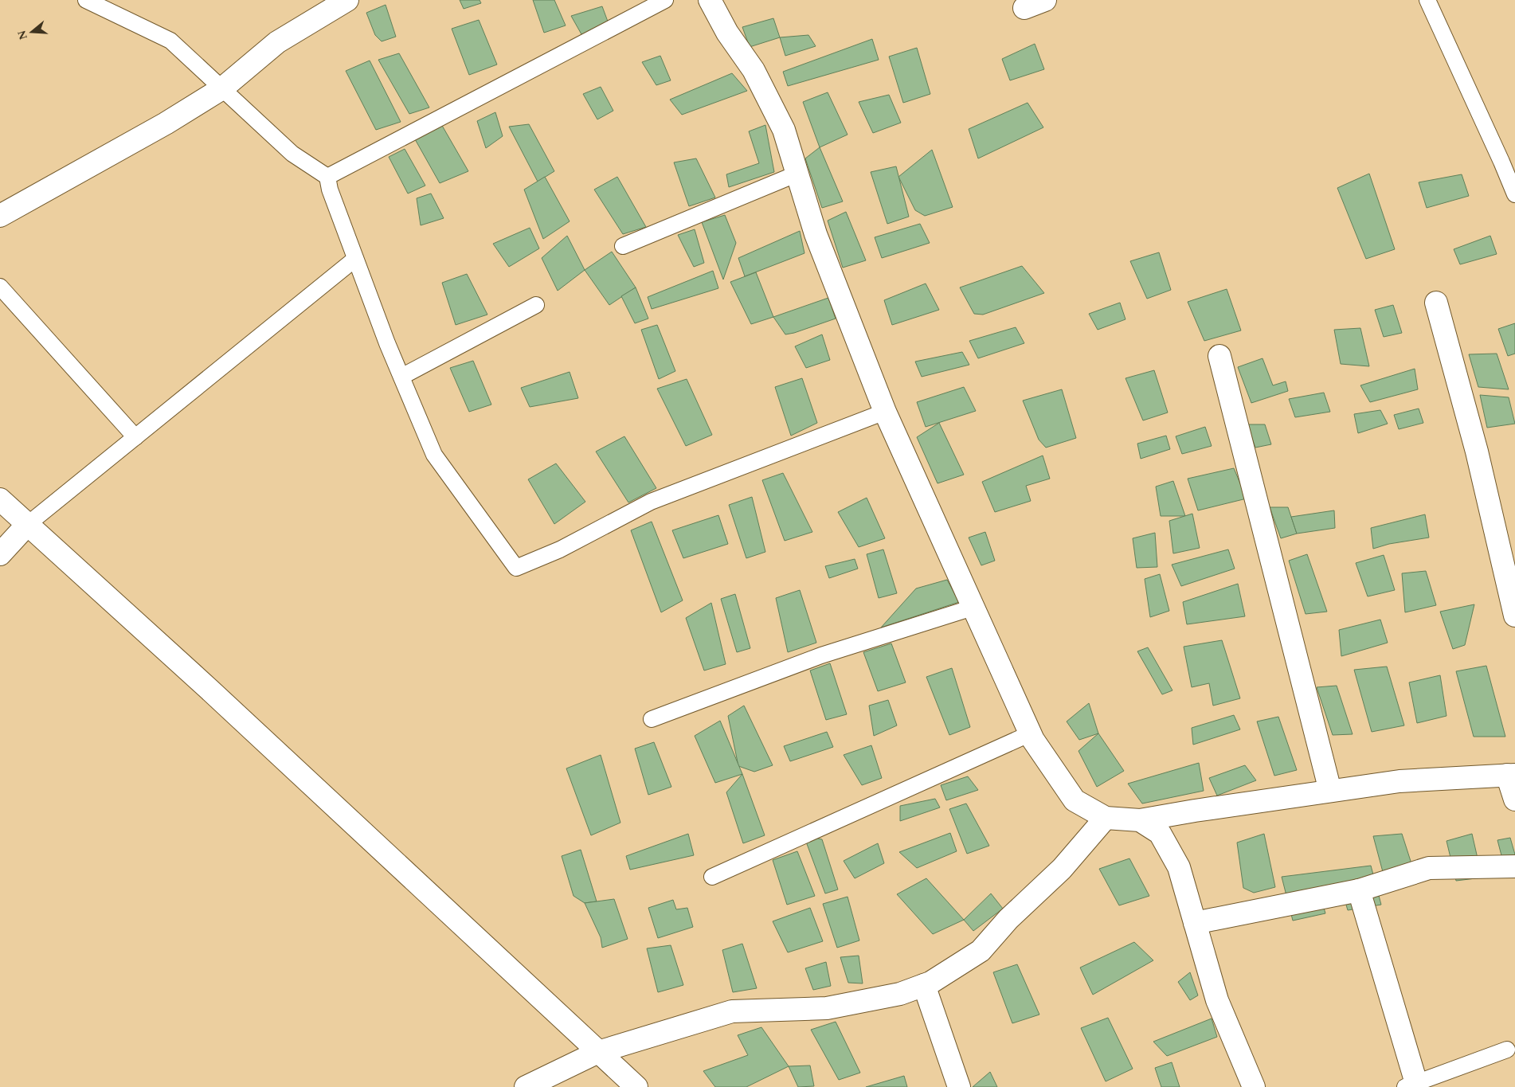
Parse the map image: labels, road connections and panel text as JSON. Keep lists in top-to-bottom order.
{
  "north": "left"
}
